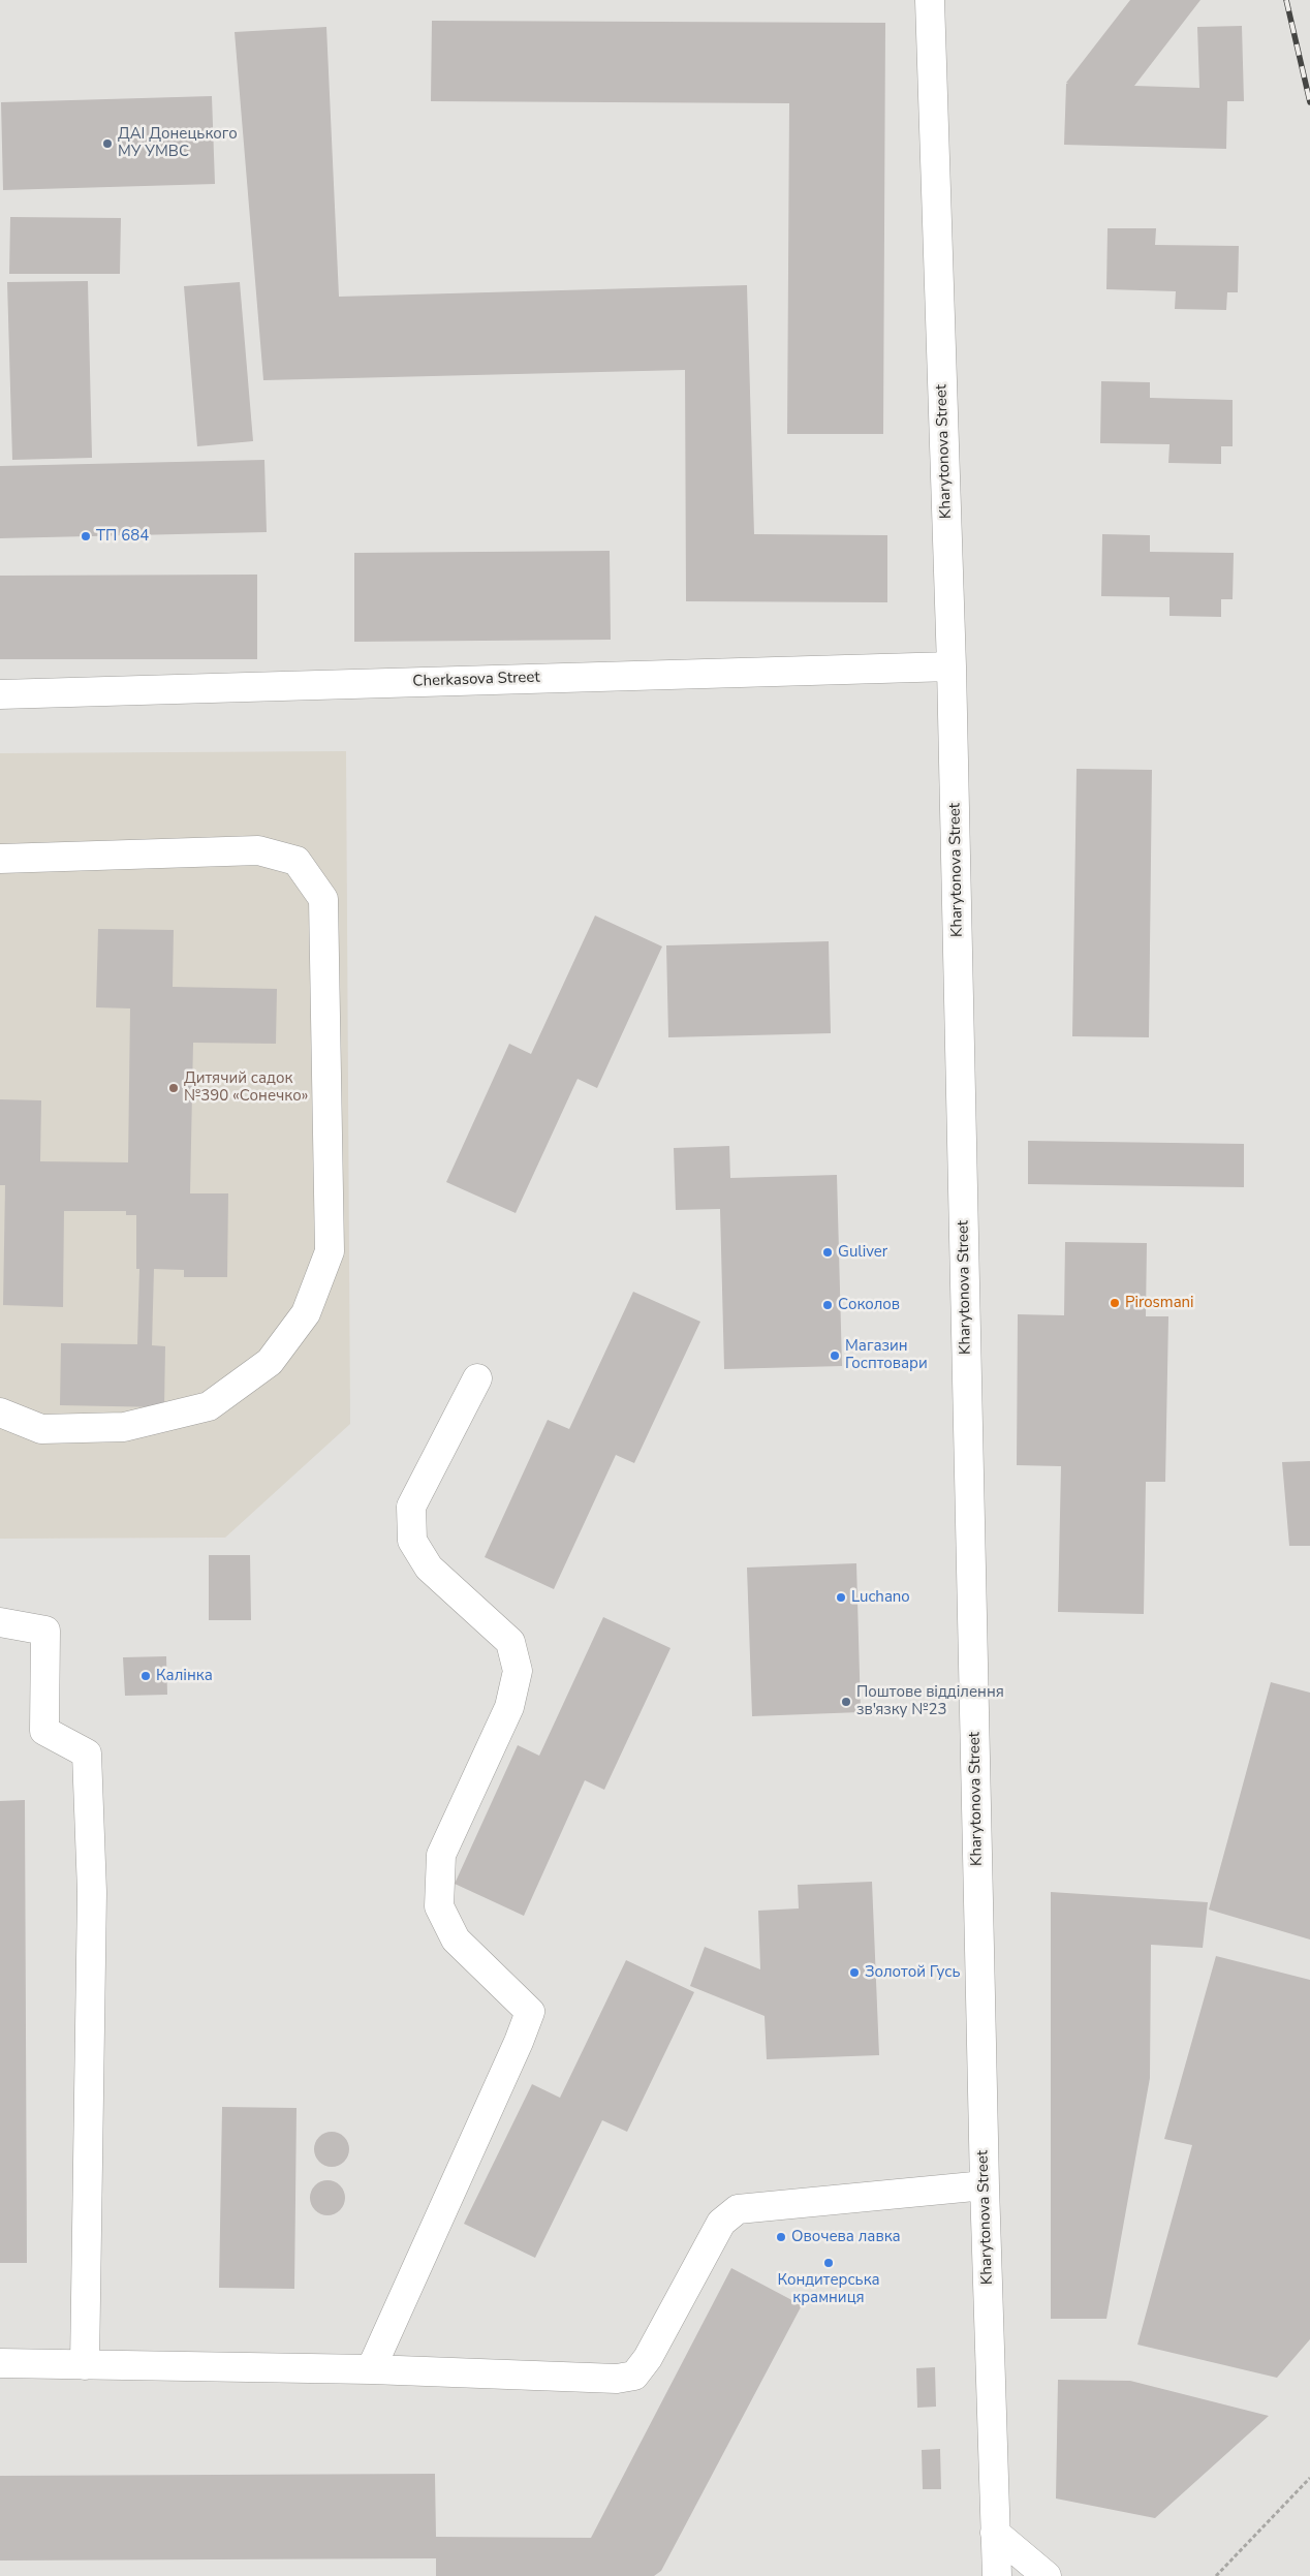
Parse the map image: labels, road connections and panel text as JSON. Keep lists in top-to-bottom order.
{
  "streets": {
    "street": ["Kharytonova Street", "Cherkasova Street"]
  },
  "crossings": [
    ["Kharytonova Street", "Cherkasova Street"]
  ],
  "places": [
    "ДАІ Донецького МУ УМВС",
    "ТП 684",
    "Дитячий садок №390 «Сонечко»",
    "Guliver",
    "Pirosmani",
    "Соколов",
    "Магазин Госптовари",
    "Luchano",
    "Калінка",
    "Поштове відділення зв'язку №23",
    "Золотой Гусь",
    "Овочева лавка",
    "Кондитерська крамниця"
  ]
}
